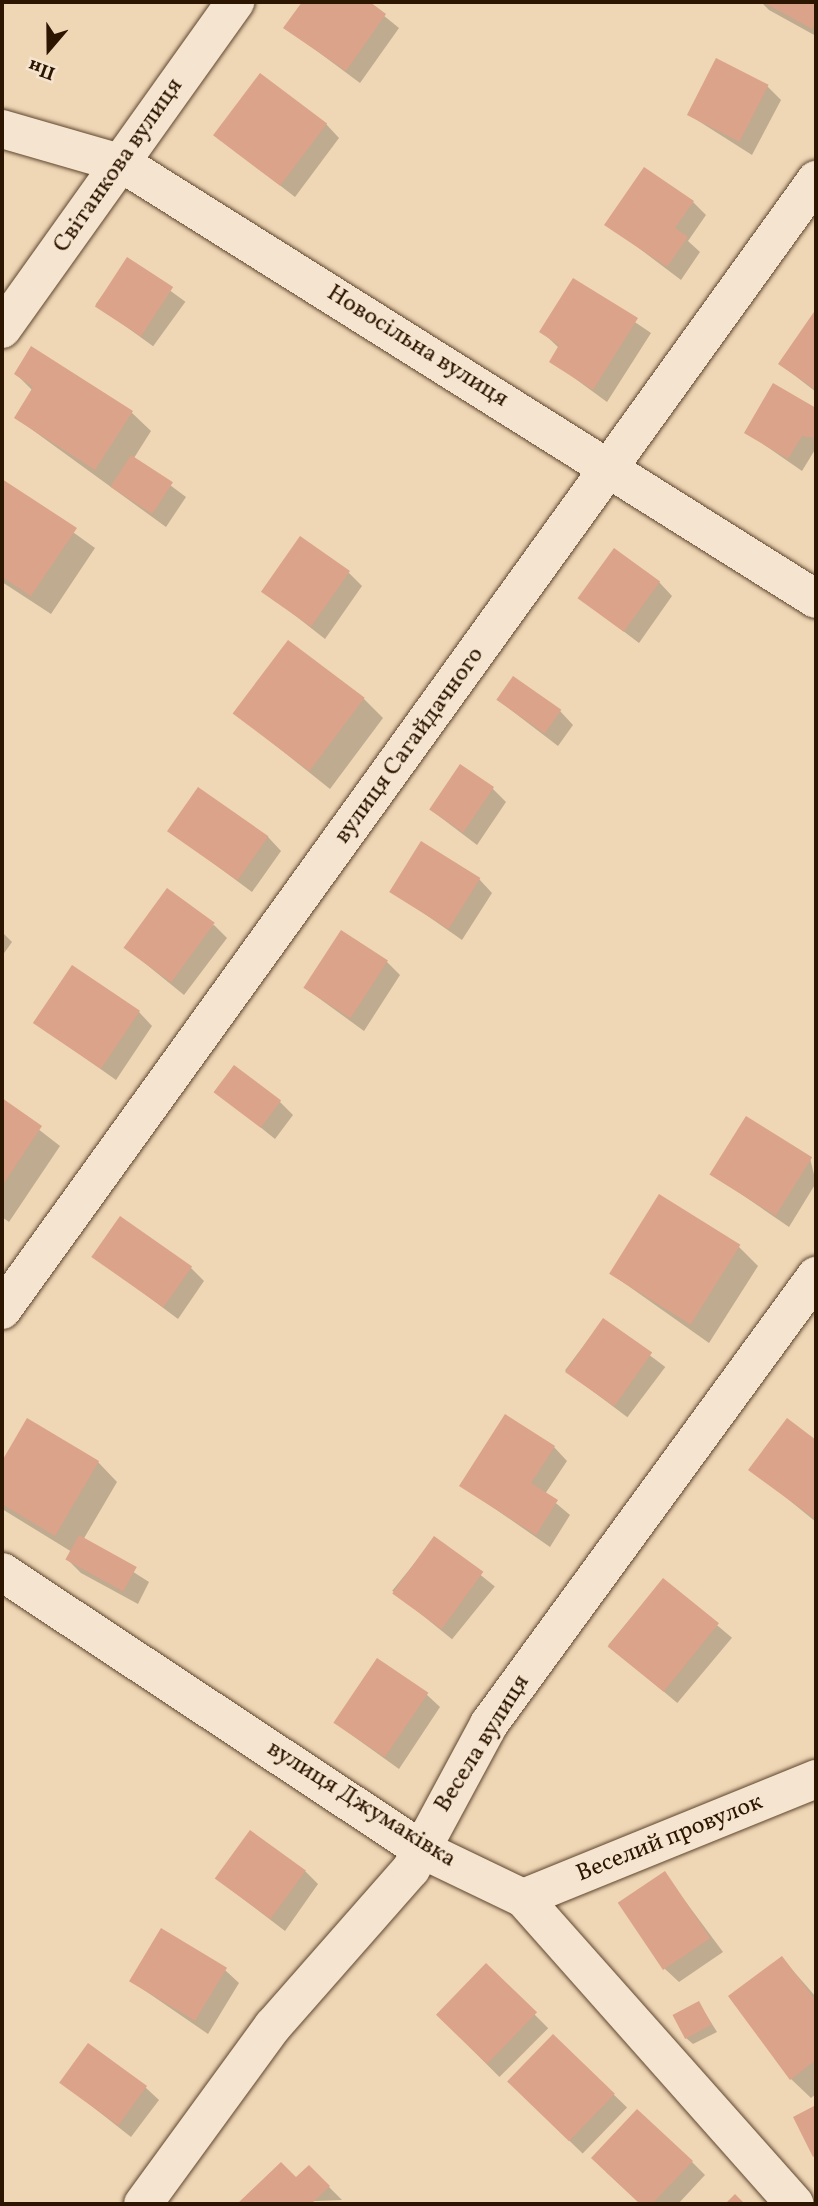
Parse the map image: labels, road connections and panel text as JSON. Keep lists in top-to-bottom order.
{
  "streets": {
    "street": [
      "Світанкова вулиця",
      "Новосільна вулиця",
      "вулиця Сагайдачного",
      "Весела вулиця",
      "вулиця Джумаківка",
      "Веселий провулок"
    ]
  },
  "crossings": [
    ["Світанкова вулиця", "Новосільна вулиця"],
    ["Новосільна вулиця", "вулиця Сагайдачного"],
    ["Весела вулиця", "вулиця Джумаківка"],
    ["вулиця Джумаківка", "Веселий провулок"]
  ],
  "north": "bottom"
}
